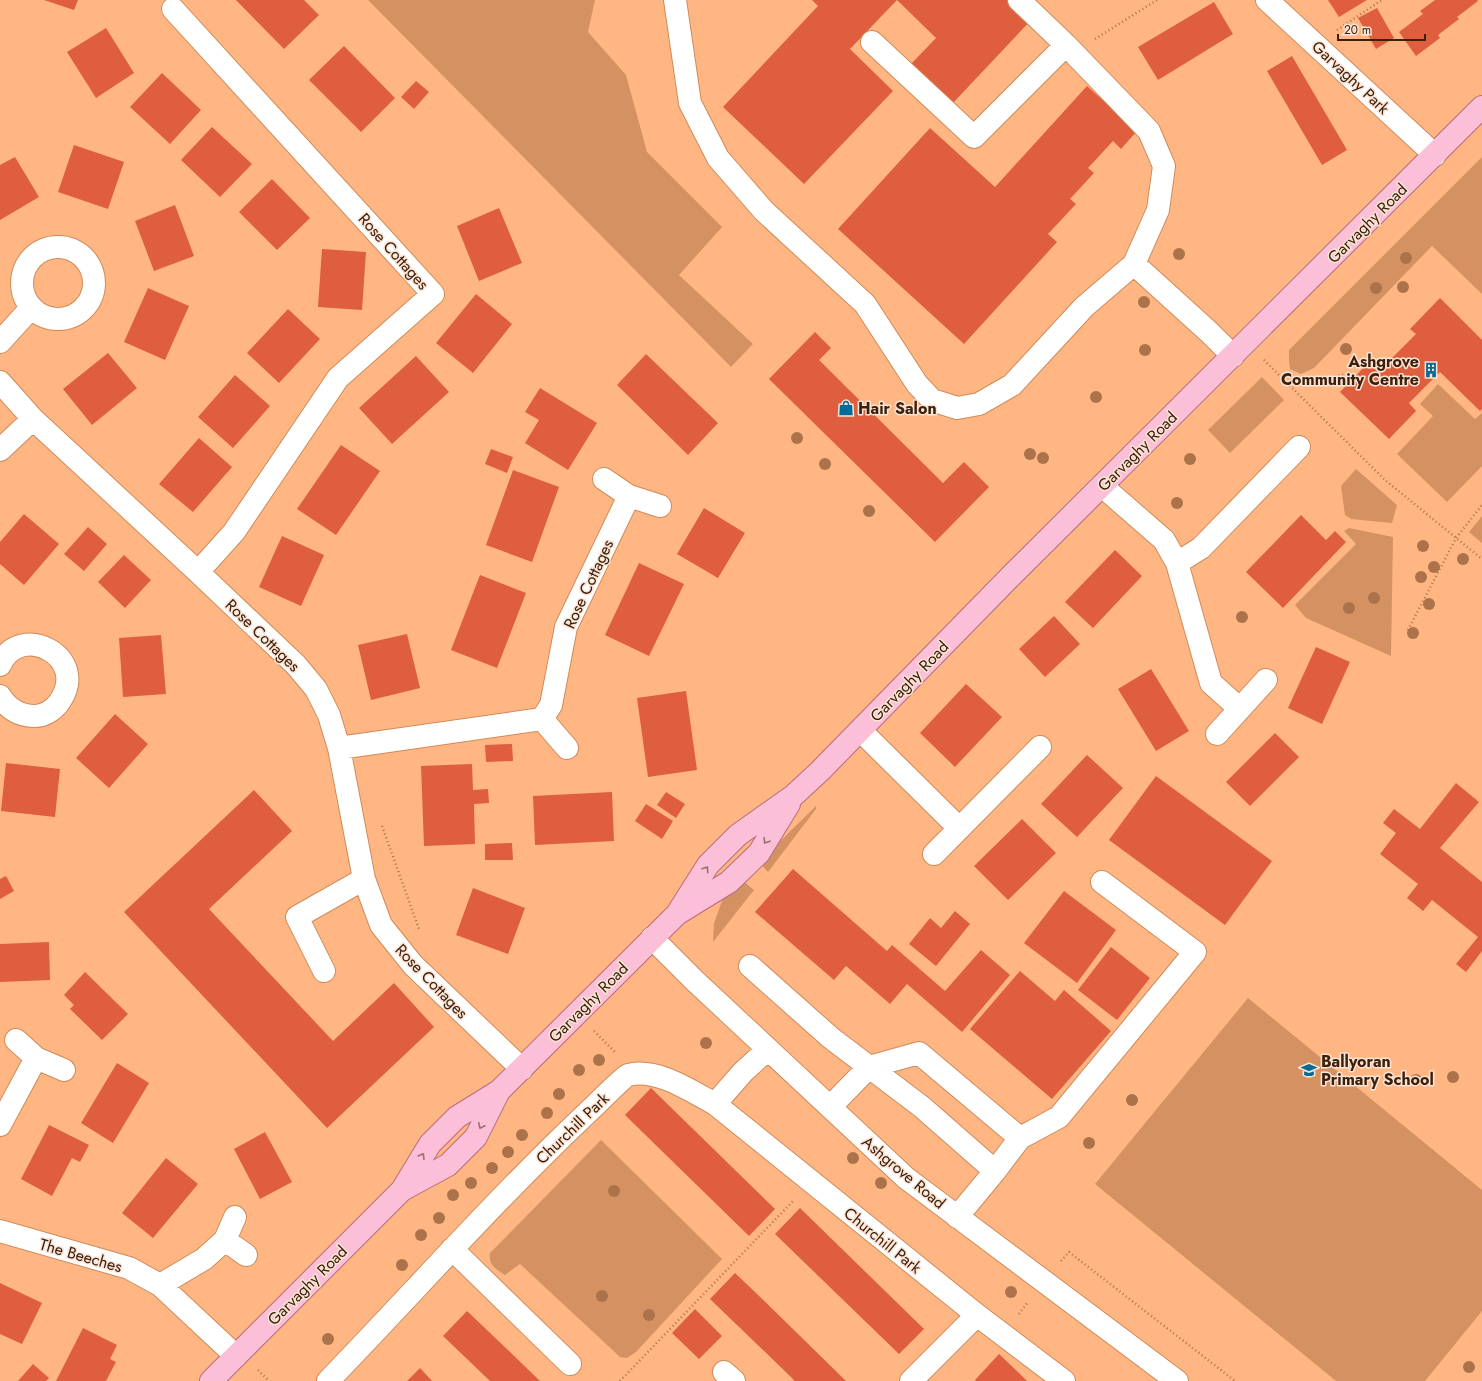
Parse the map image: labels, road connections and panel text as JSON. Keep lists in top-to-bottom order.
{
  "streets": {
    "main road": ["Garvaghy Road"],
    "street": [
      "Garvaghy Park",
      "Rose Cottages",
      "Churchill Park",
      "Ashgrove Road",
      "The Beeches"
    ]
  },
  "crossings": [
    ["Garvaghy Park", "Garvaghy Road"],
    ["Garvaghy Road", "Rose Cottages"],
    ["Garvaghy Road", "Ashgrove Road"],
    ["Garvaghy Road", "The Beeches"]
  ],
  "places": {
    "building": ["Ashgrove Community Centre"],
    "shop": ["Hair Salon"],
    "school or university": ["Ballyoran Primary School"]
  },
  "scale_bar": "20 m"
}
